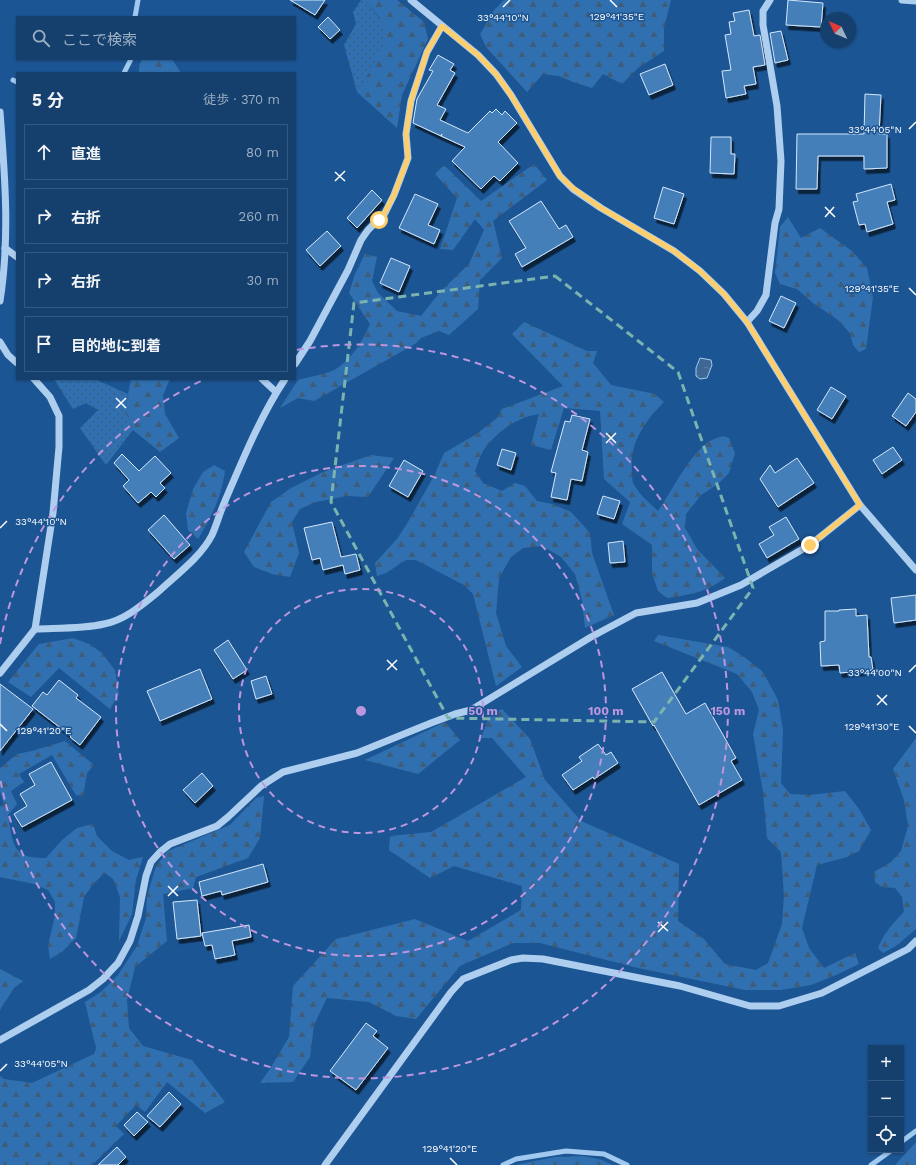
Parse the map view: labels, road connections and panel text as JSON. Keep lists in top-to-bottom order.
{
  "north": "top left",
  "page": {
    "search": "ここで検索",
    "heading": ["5 分", "徒歩 · 370 m"],
    "list": [
      ["直進", "80 m"],
      ["右折", "260 m"],
      ["右折", "30 m"],
      "目的地に到着"
    ],
    "map_buttons": ["+", "−"]
  },
  "coordinates": [
    "129°41'35\"E",
    "33°44'10\"N",
    "33°44'05\"N",
    "33°44'00\"N",
    "129°41'30\"E",
    "129°41'20\"E"
  ],
  "rings": ["50 m", "100 m", "150 m"]
}
